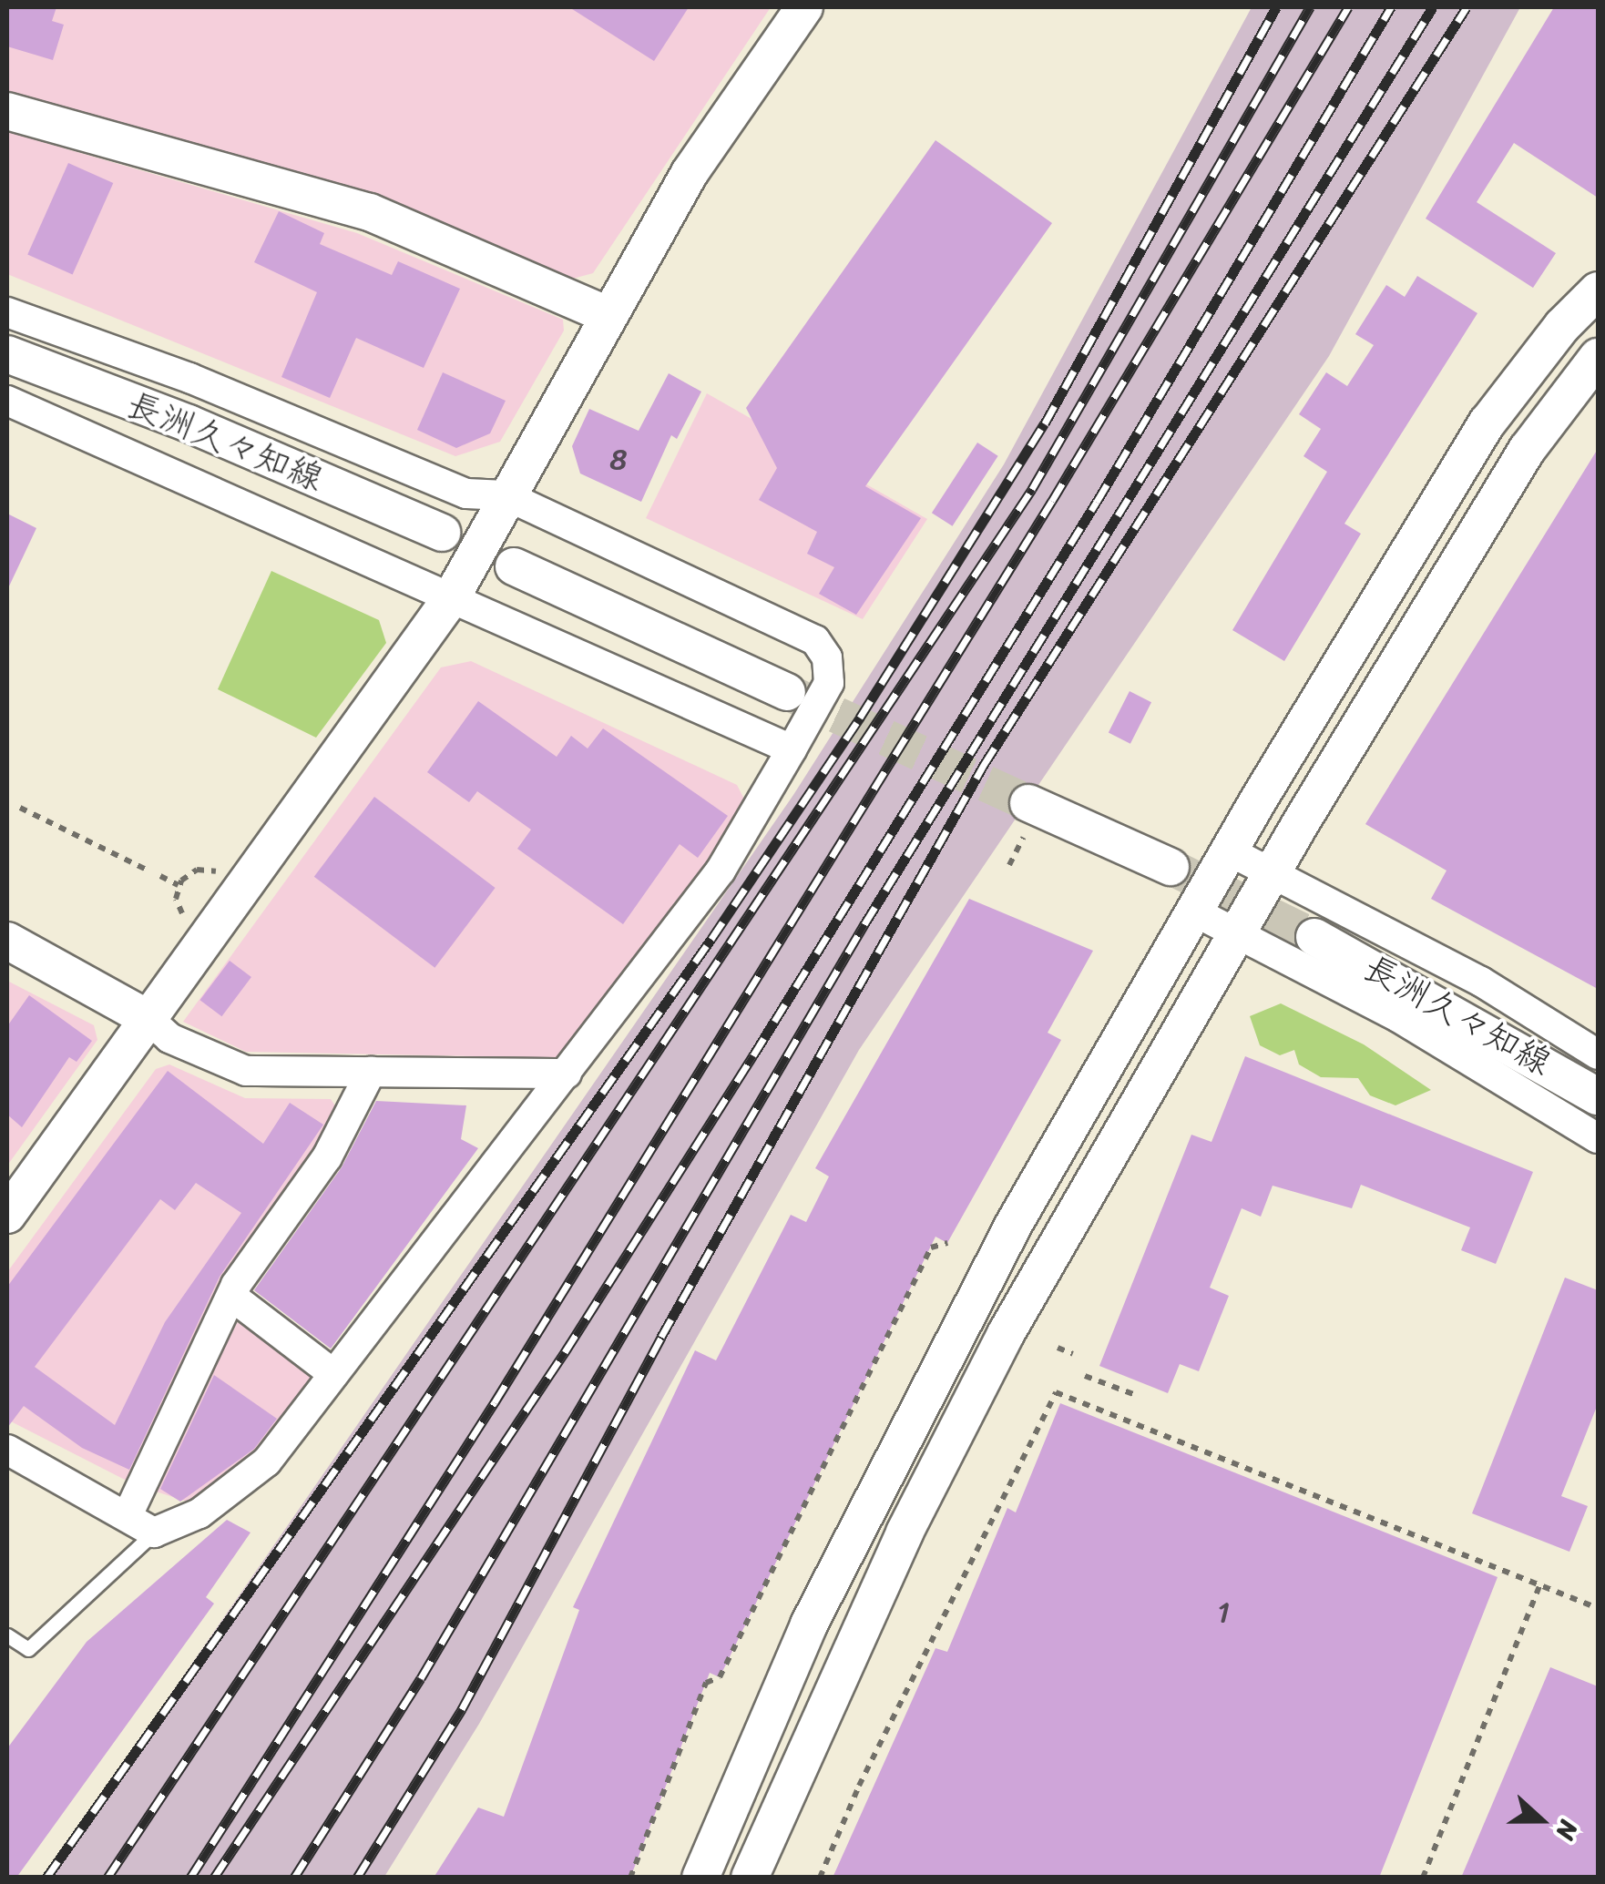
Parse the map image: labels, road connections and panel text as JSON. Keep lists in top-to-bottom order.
{
  "streets": {
    "street": ["長洲久々知線"]
  },
  "house_numbers": ["8", "1"],
  "north": "right"
}
